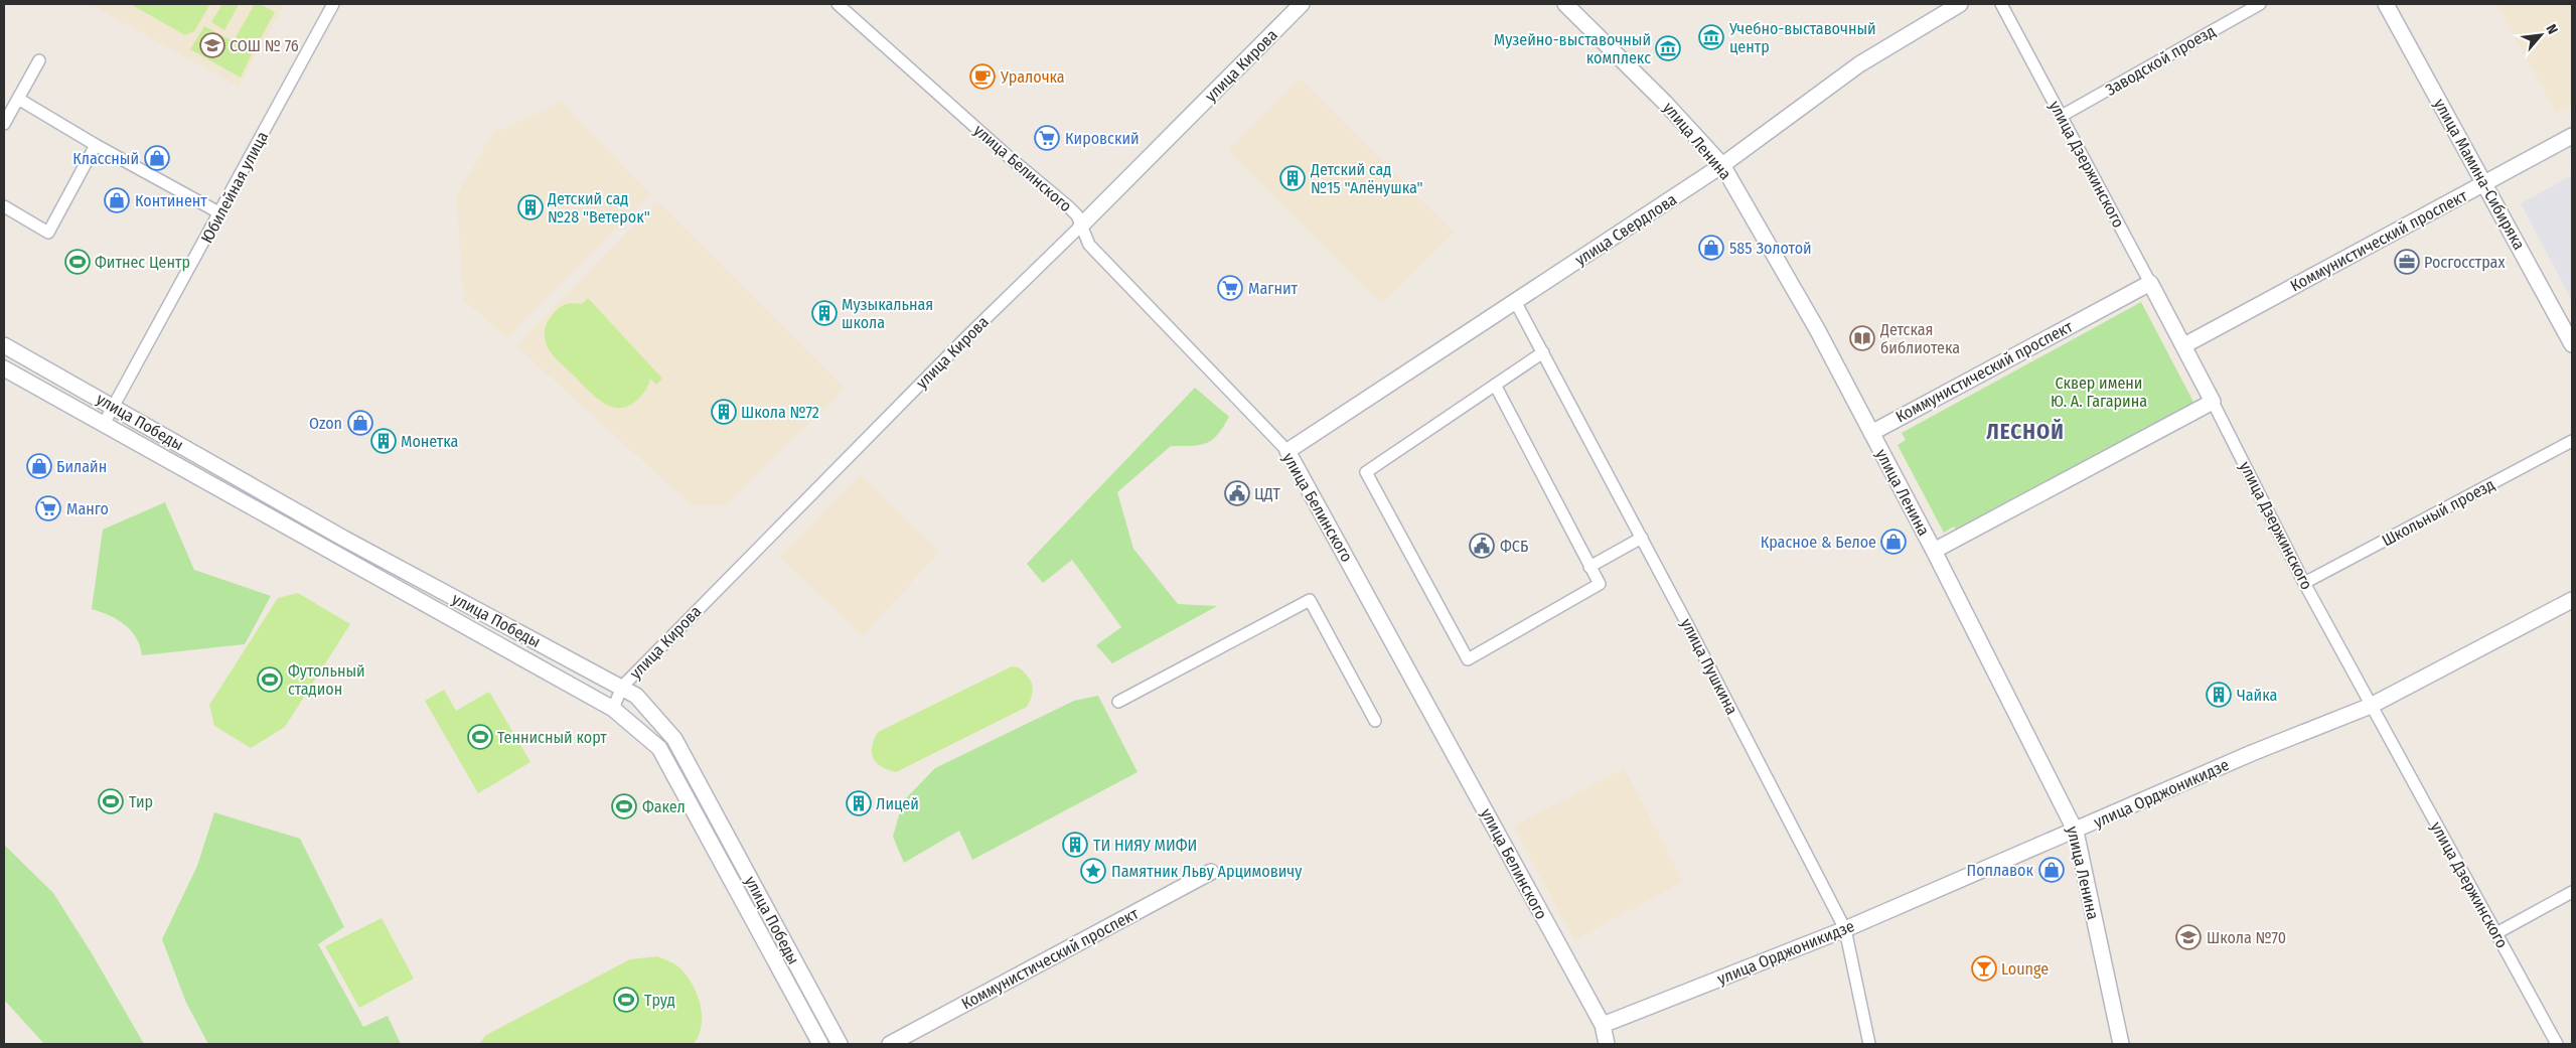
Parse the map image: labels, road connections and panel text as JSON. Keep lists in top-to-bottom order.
{
  "streets": {
    "street": [
      "Заводской проезд",
      "улица Кирова",
      "улица Ленина",
      "улица Дзержинского",
      "улица Белинского",
      "улица Мамина-Сибиряка",
      "Юбилейная улица",
      "улица Свердлова",
      "Коммунистический проспект",
      "улица Победы",
      "Школьный проезд",
      "улица Пушкина",
      "улица Орджоникидзе"
    ]
  },
  "crossings": [
    ["Заводской проезд", "улица Дзержинского"],
    ["улица Кирова", "улица Белинского"],
    ["улица Кирова", "улица Победы"],
    ["улица Ленина", "улица Свердлова"],
    ["улица Ленина", "Коммунистический проспект"],
    ["улица Ленина", "улица Орджоникидзе"],
    ["улица Дзержинского", "Коммунистический проспект"],
    ["улица Дзержинского", "Школьный проезд"],
    ["улица Дзержинского", "улица Орджоникидзе"],
    ["улица Белинского", "улица Свердлова"],
    ["улица Белинского", "улица Орджоникидзе"],
    ["улица Мамина-Сибиряка", "Коммунистический проспект"],
    ["Юбилейная улица", "улица Победы"],
    ["улица Свердлова", "улица Пушкина"],
    ["улица Пушкина", "улица Орджоникидзе"]
  ],
  "districts": ["ЛЕСНОЙ"],
  "parks": ["Сквер имени Ю. А. Гагарина"],
  "places": {
    "museum": ["Учебно-выставочный центр", "Музейно-выставочный комплекс"],
    "school or university": ["СОШ № 76", "Школа №70"],
    "cafe": ["Уралочка"],
    "supermarket": ["Кировский", "Магнит", "Манго"],
    "shop": [
      "Классный",
      "Континент",
      "585 Золотой",
      "Ozon",
      "Билайн",
      "Красное & Белое",
      "Поплавок"
    ],
    "building": [
      "Детский сад №15 \"Алёнушка\"",
      "Детский сад №28 \"Ветерок\"",
      "Музыкальная школа",
      "Школа №72",
      "Монетка",
      "Чайка",
      "Лицей",
      "ТИ НИЯУ МИФИ"
    ],
    "sports": [
      "Фитнес Центр",
      "Футольный стадион",
      "Теннисный корт",
      "Тир",
      "Факел",
      "Труд"
    ],
    "office": ["Росгосстрах"],
    "library": ["Детская библиотека"],
    "public building": ["ЦДТ", "ФСБ"],
    "place": ["Памятник Льву Арцимовичу"],
    "bar": ["Lounge"]
  },
  "north": "top right"
}
